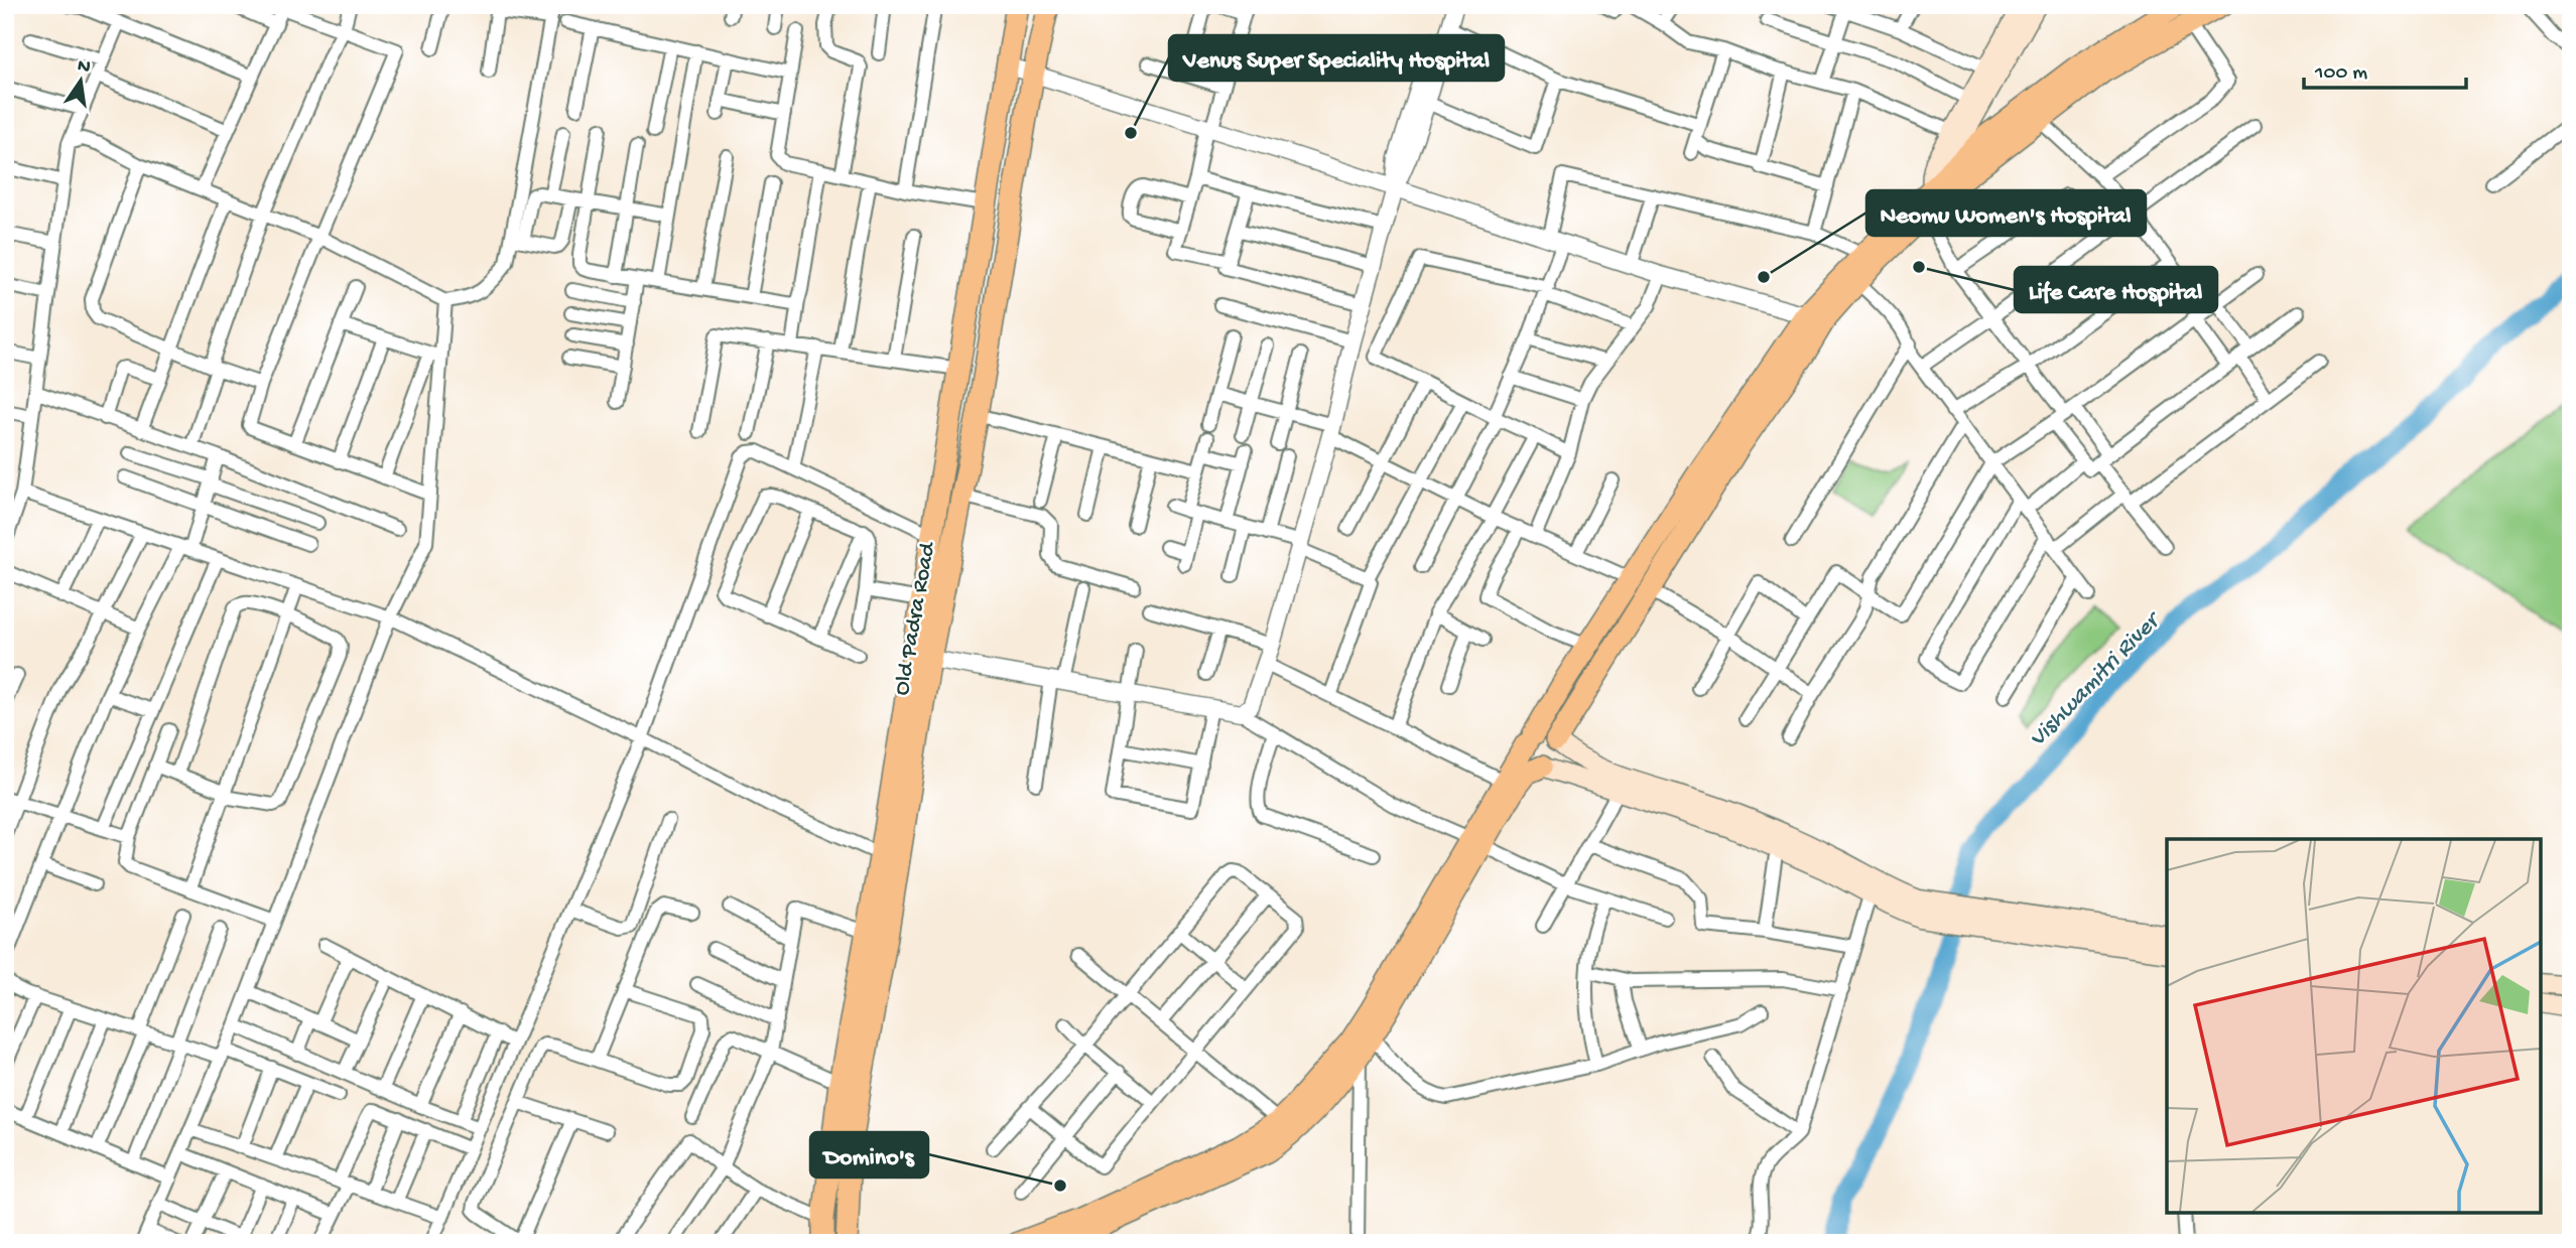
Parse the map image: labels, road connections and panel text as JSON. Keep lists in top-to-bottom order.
{
  "streets": {
    "main road": ["Old Padra Road"]
  },
  "water": ["Vishwamitri River"],
  "places": [
    "Venus Super Speciality Hospital",
    "Life Care Hospital",
    "Neomu Women's Hospital",
    "Domino's"
  ],
  "scale_bar": "100 m",
  "north": "top"
}
